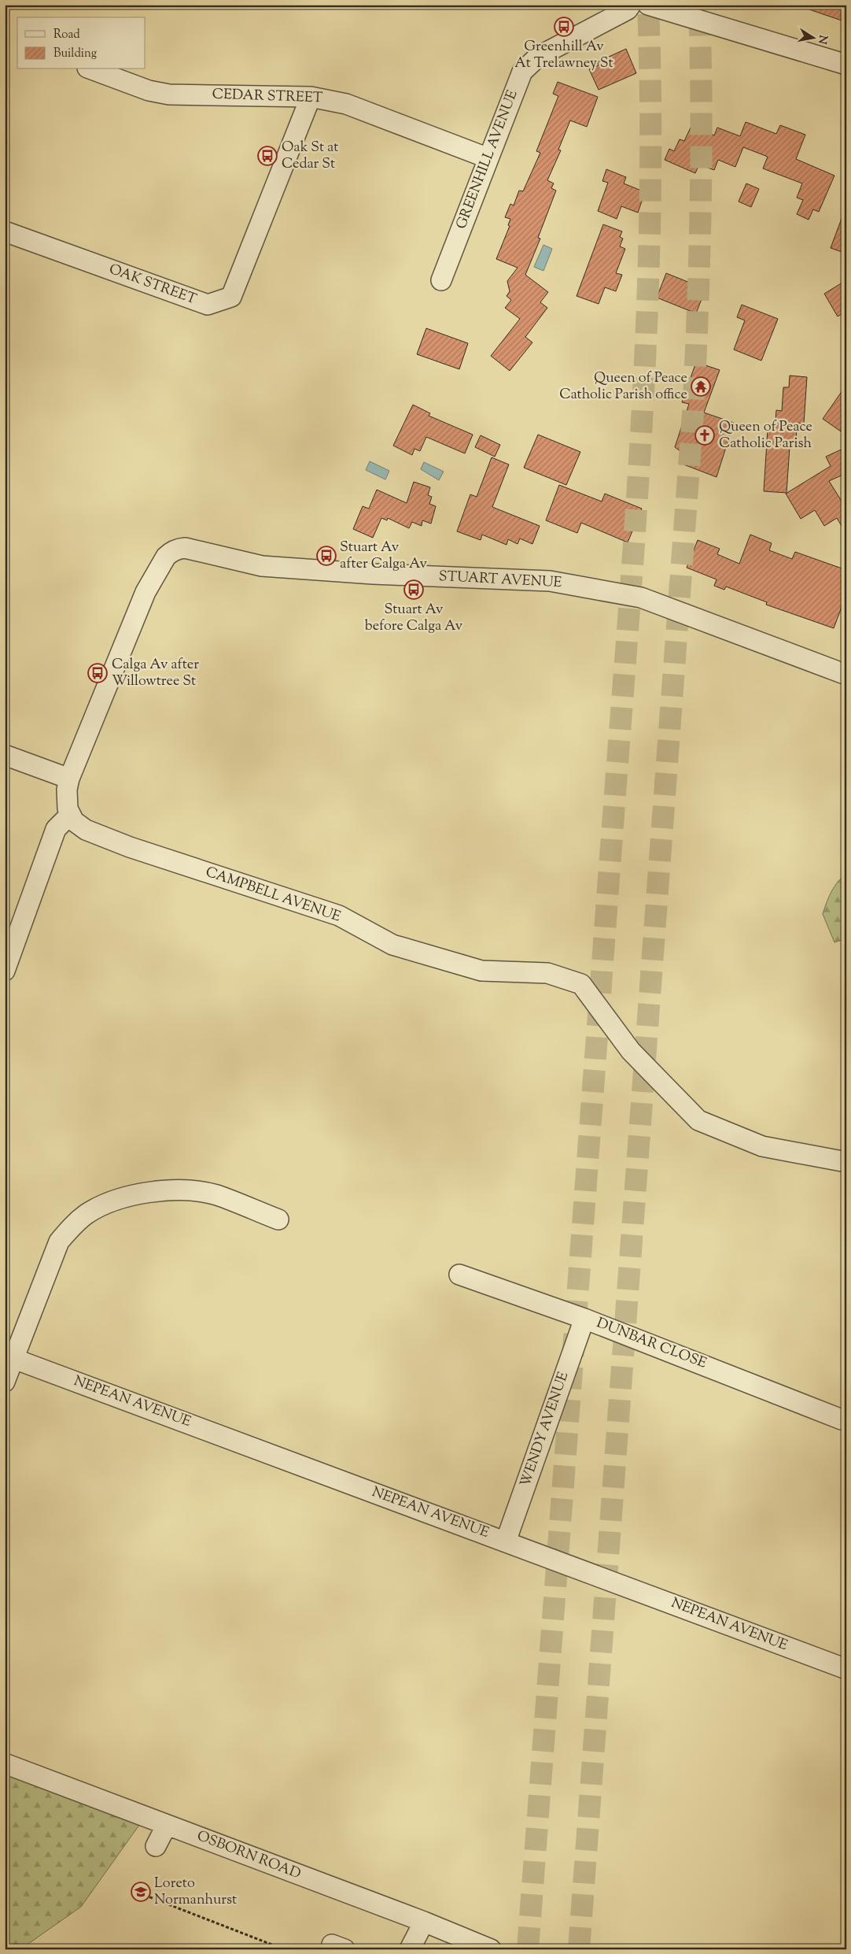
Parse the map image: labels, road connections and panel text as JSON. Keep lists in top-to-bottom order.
{
  "streets": {
    "street": [
      "CEDAR STREET",
      "GREENHILL AVENUE",
      "OAK STREET",
      "STUART AVENUE",
      "CAMPBELL AVENUE",
      "DUNBAR CLOSE",
      "NEPEAN AVENUE",
      "WENDY AVENUE",
      "OSBORN ROAD"
    ]
  },
  "crossings": [
    ["CEDAR STREET", "GREENHILL AVENUE"],
    ["CEDAR STREET", "OAK STREET"],
    ["DUNBAR CLOSE", "WENDY AVENUE"],
    ["NEPEAN AVENUE", "WENDY AVENUE"]
  ],
  "places": {
    "bus stop": [
      "Greenhill Av At Trelawney St",
      "Oak St at Cedar St",
      "Stuart Av after Calga Av",
      "Stuart Av before Calga Av",
      "Calga Av after Willowtree St"
    ],
    "temple": ["Queen of Peace Catholic Parish office"],
    "church": ["Queen of Peace Catholic Parish"],
    "school or university": ["Loreto Normanhurst"]
  },
  "legend": ["Road", "Building"],
  "north": "right"
}
